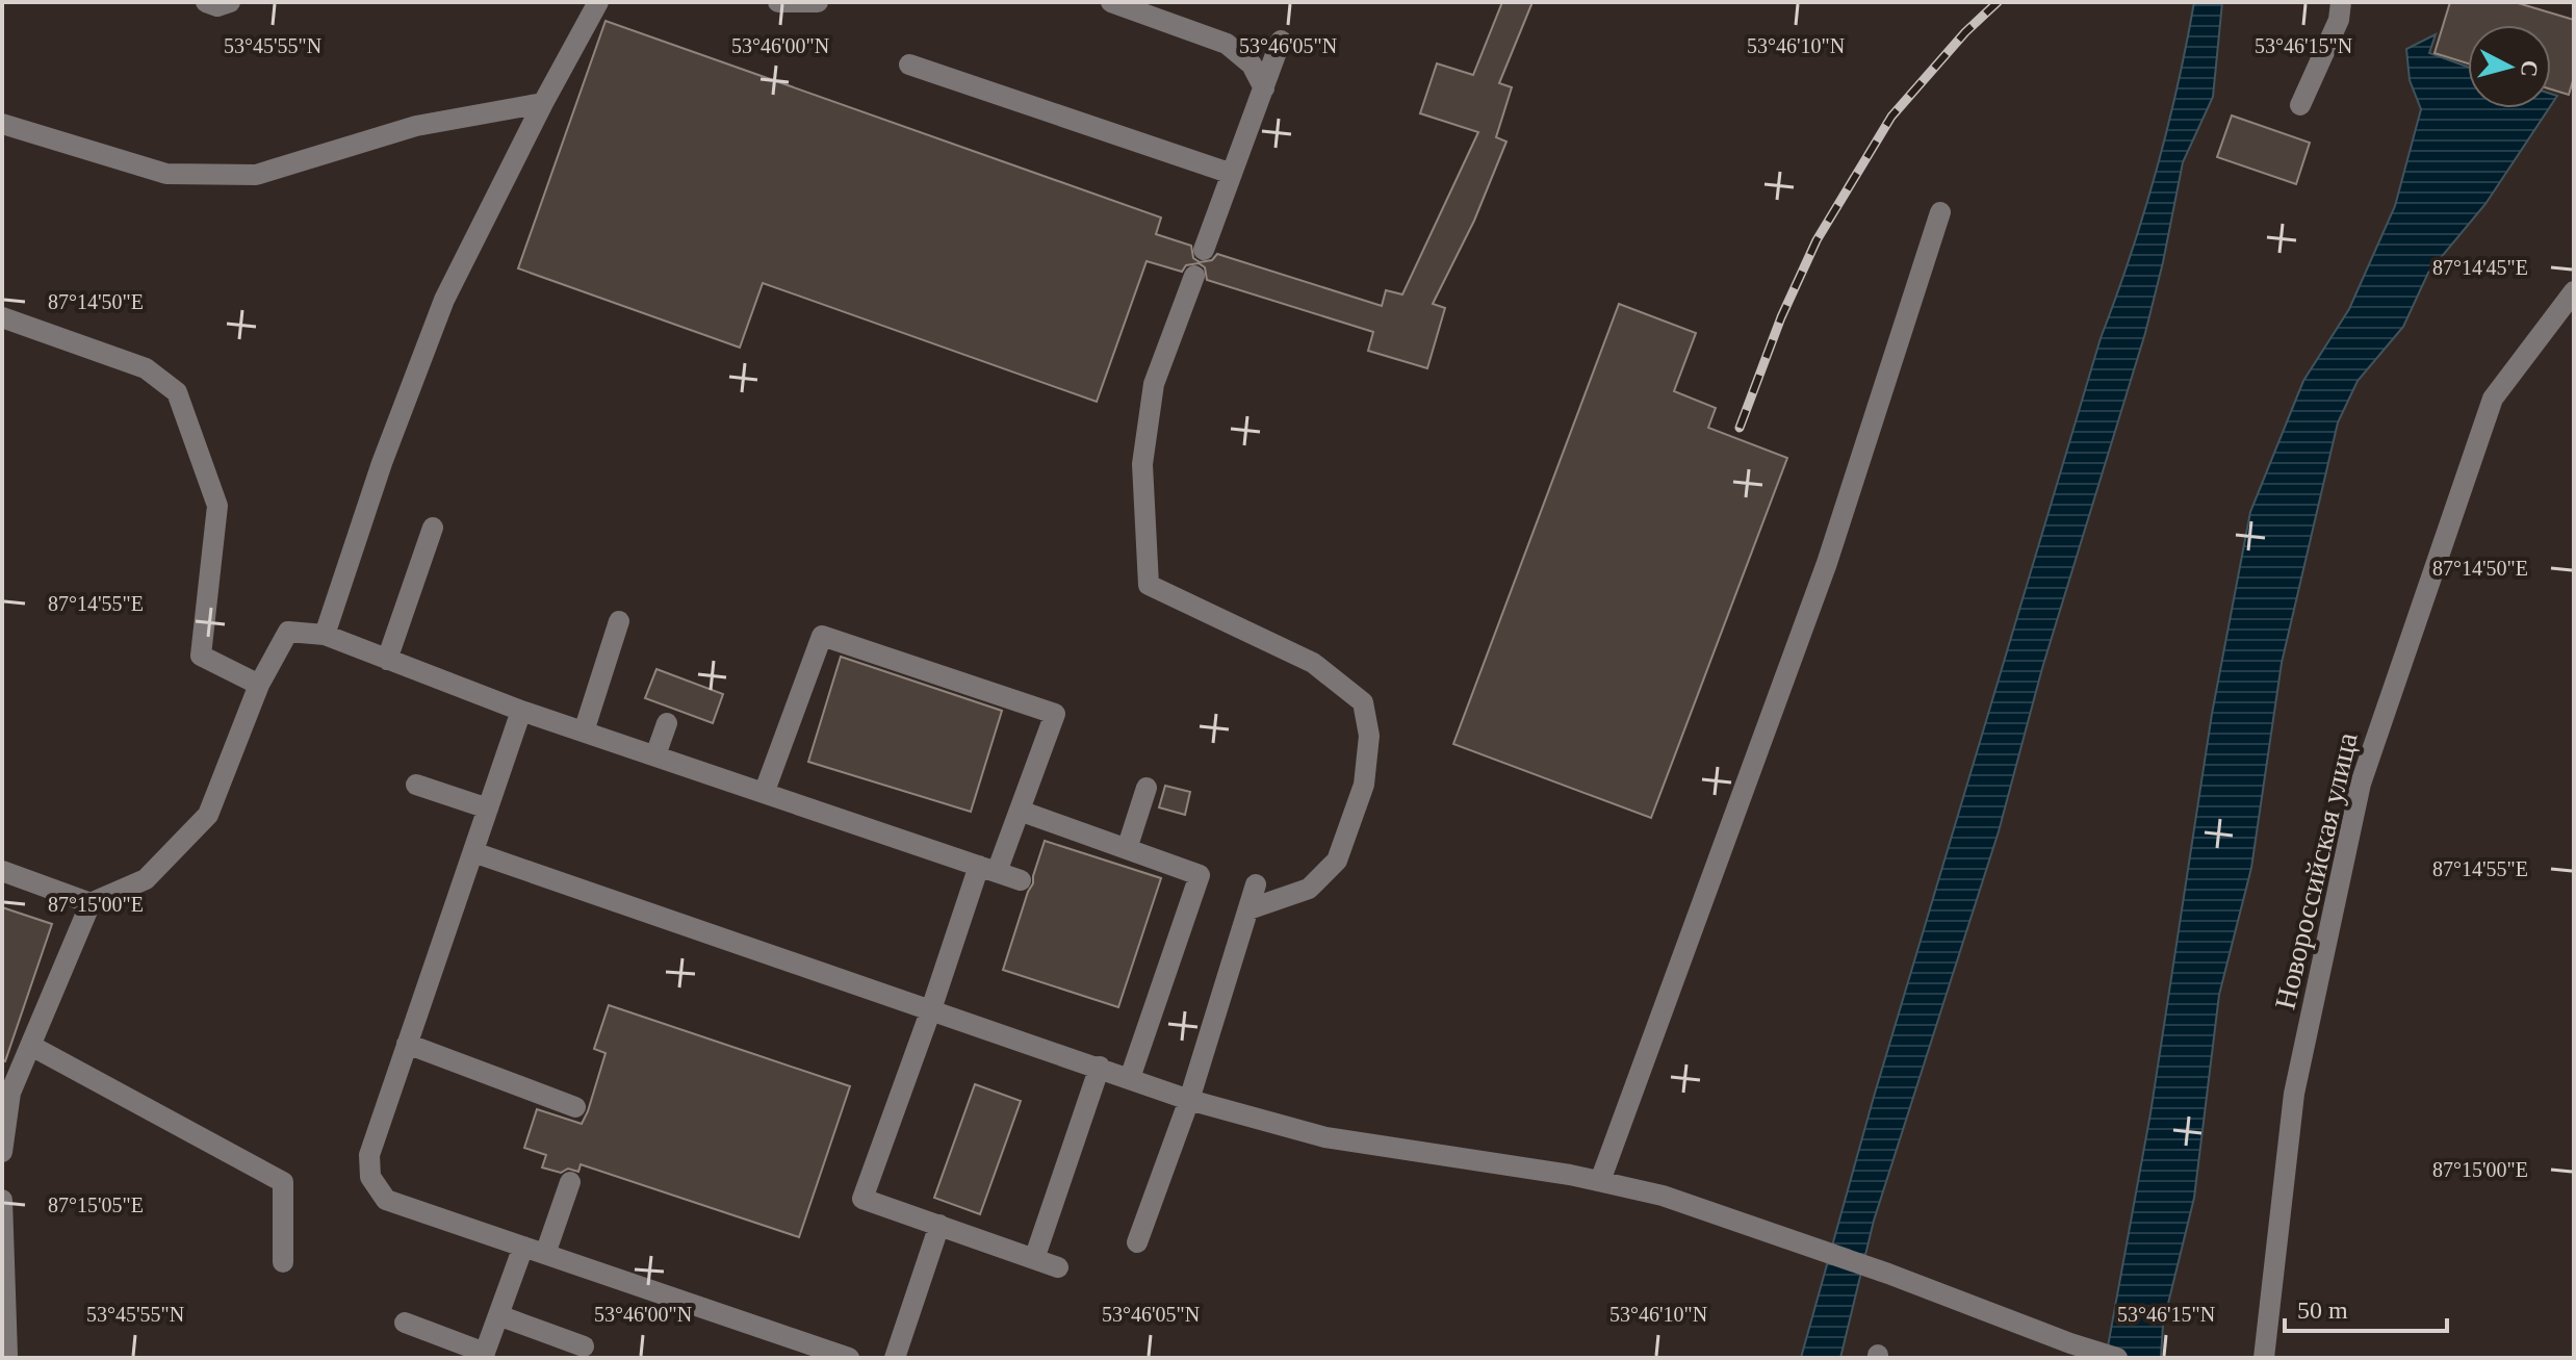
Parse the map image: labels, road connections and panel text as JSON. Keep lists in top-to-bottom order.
{
  "streets": {
    "street": ["Новороссийская улица"]
  },
  "scale_bar": "50 m",
  "north": "right",
  "coordinates": [
    "53°45'55\"N",
    "53°46'00\"N",
    "53°46'05\"N",
    "53°46'10\"N",
    "53°46'15\"N",
    "87°14'45\"E",
    "87°14'50\"E",
    "87°14'55\"E",
    "87°15'00\"E",
    "87°15'05\"E"
  ]
}
